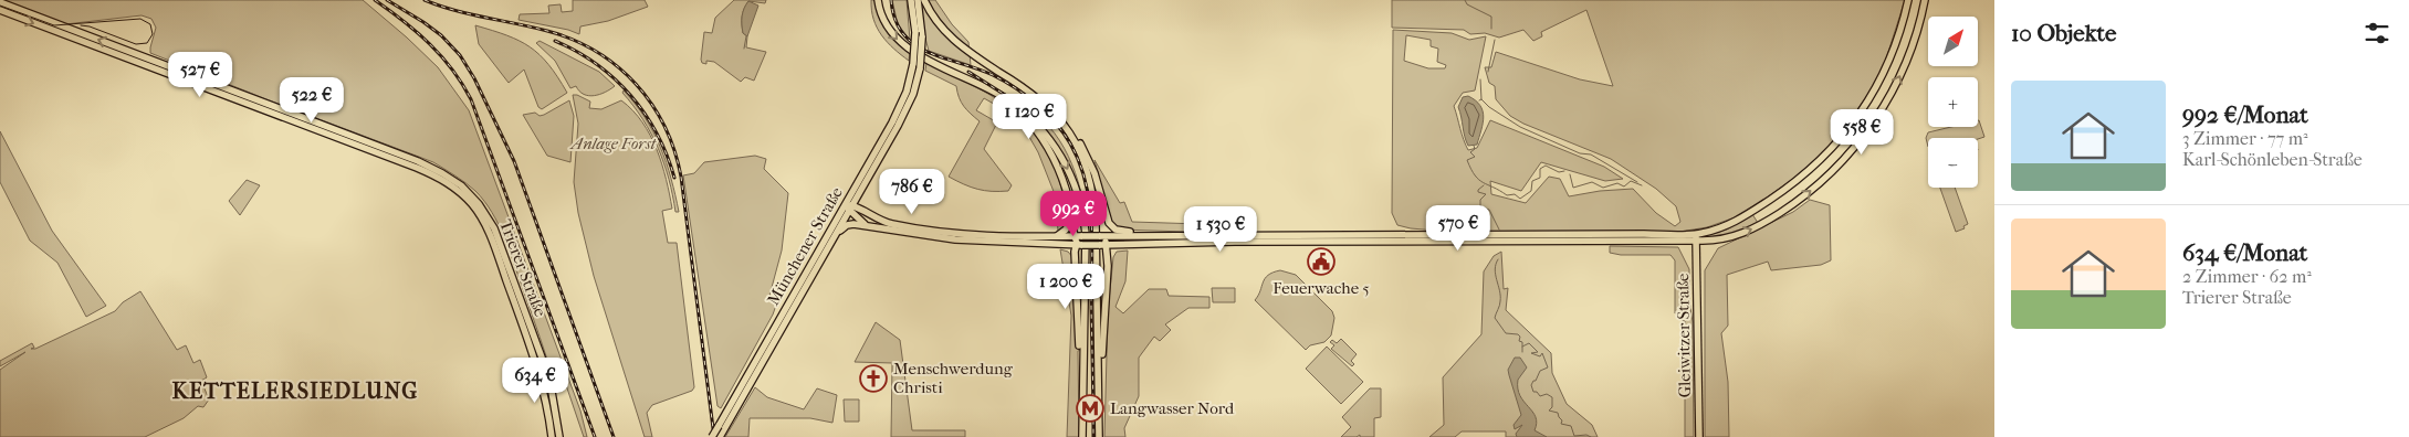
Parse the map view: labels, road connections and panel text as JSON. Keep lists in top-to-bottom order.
{
  "streets": {
    "main road": ["Münchener Straße", "Trierer Straße", "Gleiwitzer Straße"]
  },
  "districts": ["KETTELERSIEDLUNG"],
  "parks": ["Anlage Forst"],
  "places": {
    "public building": ["Feuerwache 5"],
    "church": ["Menschwerdung Christi"],
    "metro station": ["Langwasser Nord"]
  },
  "north": "top right",
  "page": {
    "heading": "10 Objekte",
    "map_buttons": ["+", "−"],
    "price": [
      "527 €",
      "522 €",
      "1 120 €",
      "558 €",
      "786 €",
      "992 €",
      "570 €",
      "1 530 €",
      "1 200 €",
      "634 €"
    ],
    "list": [
      {
        "name": "992 €/Monat",
        "note": "3 Zimmer · 77 m² · Karl-Schönleben-Straße"
      },
      {
        "name": "634 €/Monat",
        "note": "2 Zimmer · 62 m² · Trierer Straße"
      }
    ]
  }
}
